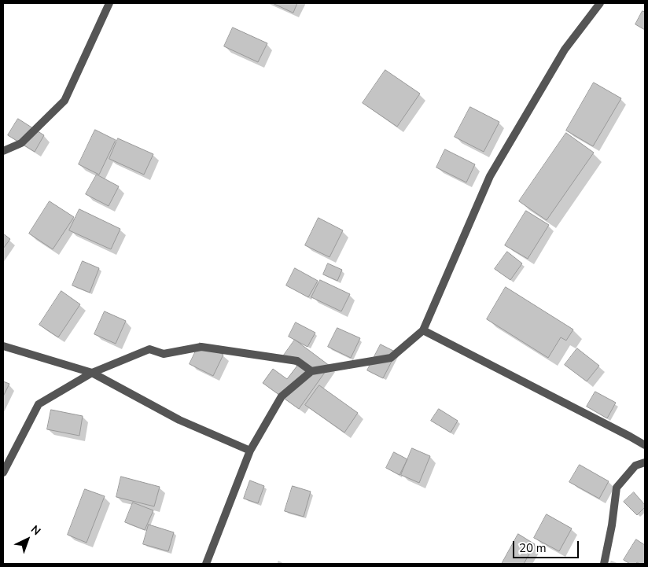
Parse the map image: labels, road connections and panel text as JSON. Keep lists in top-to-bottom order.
{
  "scale_bar": "20 m",
  "north": "top right"
}
